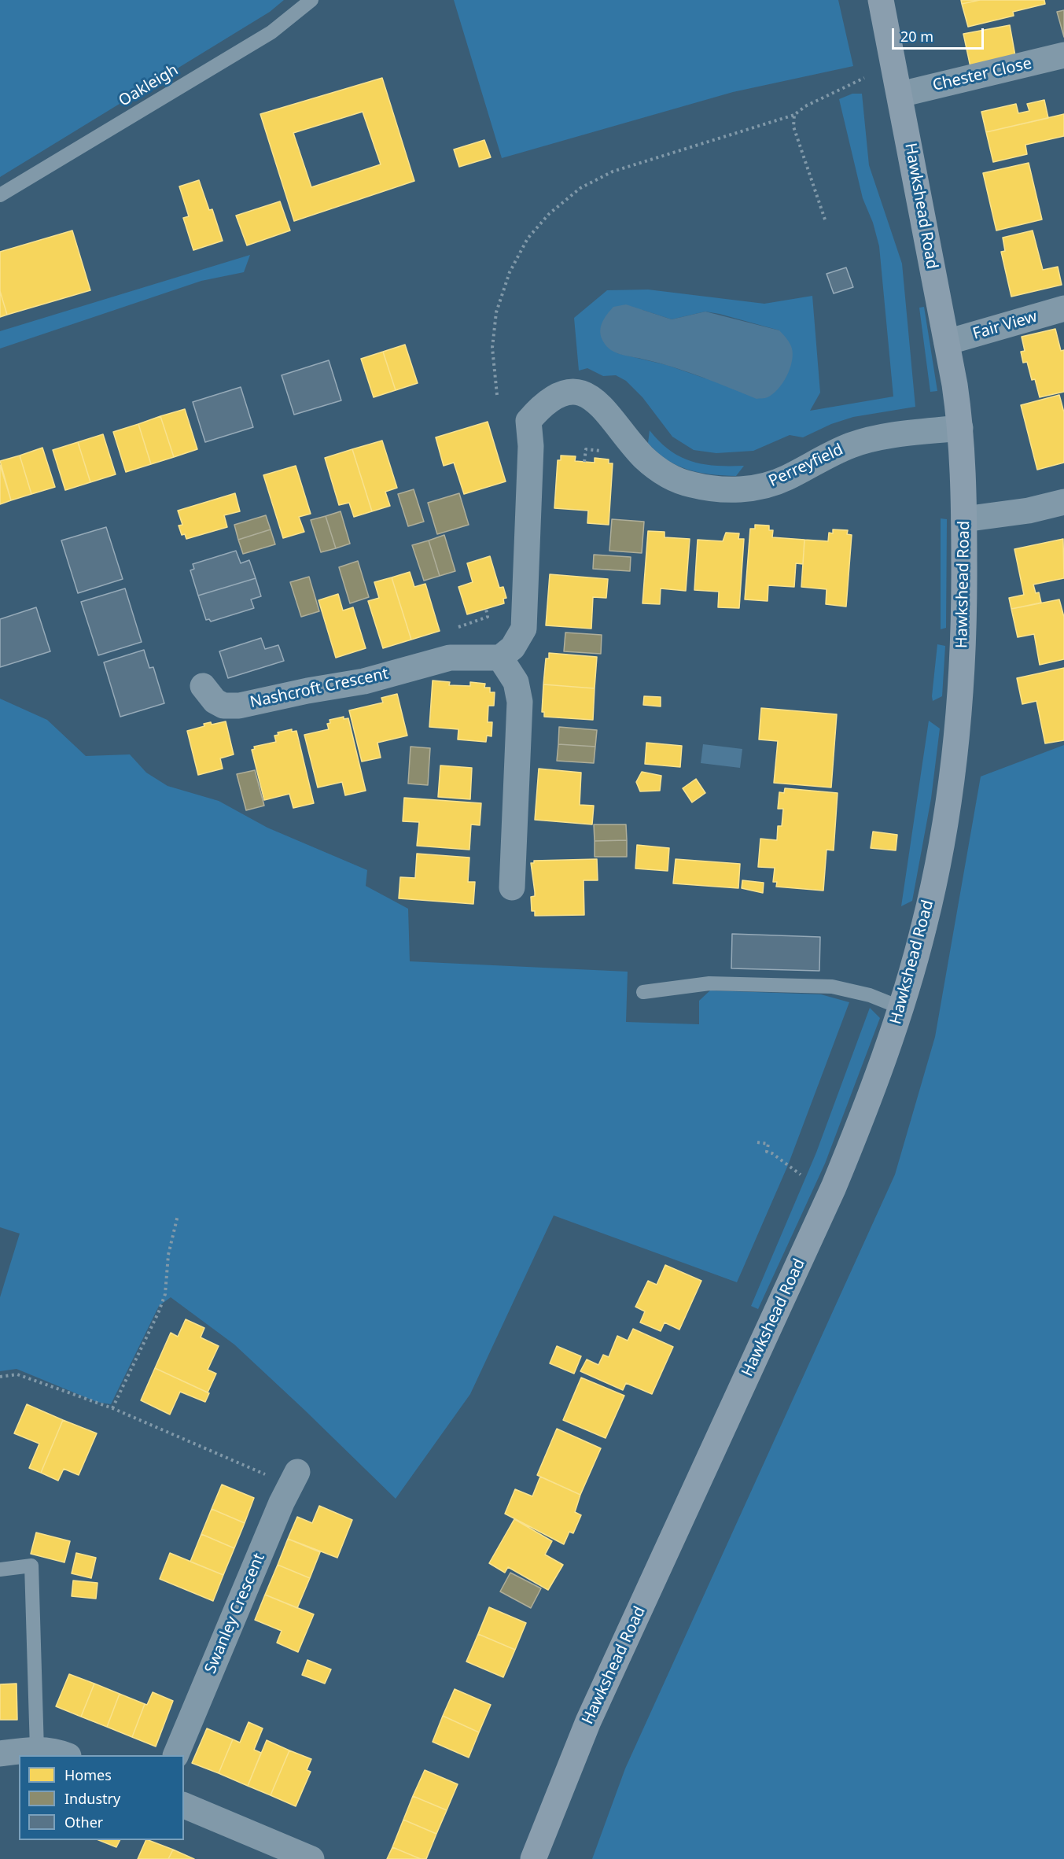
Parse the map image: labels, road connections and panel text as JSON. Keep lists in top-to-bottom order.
{
  "streets": {
    "street": [
      "Chester Close",
      "Hawkshead Road",
      "Fair View",
      "Perreyfield",
      "Nashcroft Crescent",
      "Swanley Crescent"
    ],
    "lane": ["Oakleigh"]
  },
  "crossings": [
    ["Chester Close", "Hawkshead Road"],
    ["Hawkshead Road", "Fair View"],
    ["Hawkshead Road", "Perreyfield"],
    ["Perreyfield", "Nashcroft Crescent"]
  ],
  "legend": ["Homes", "Industry", "Other"],
  "scale_bar": "20 m"
}
